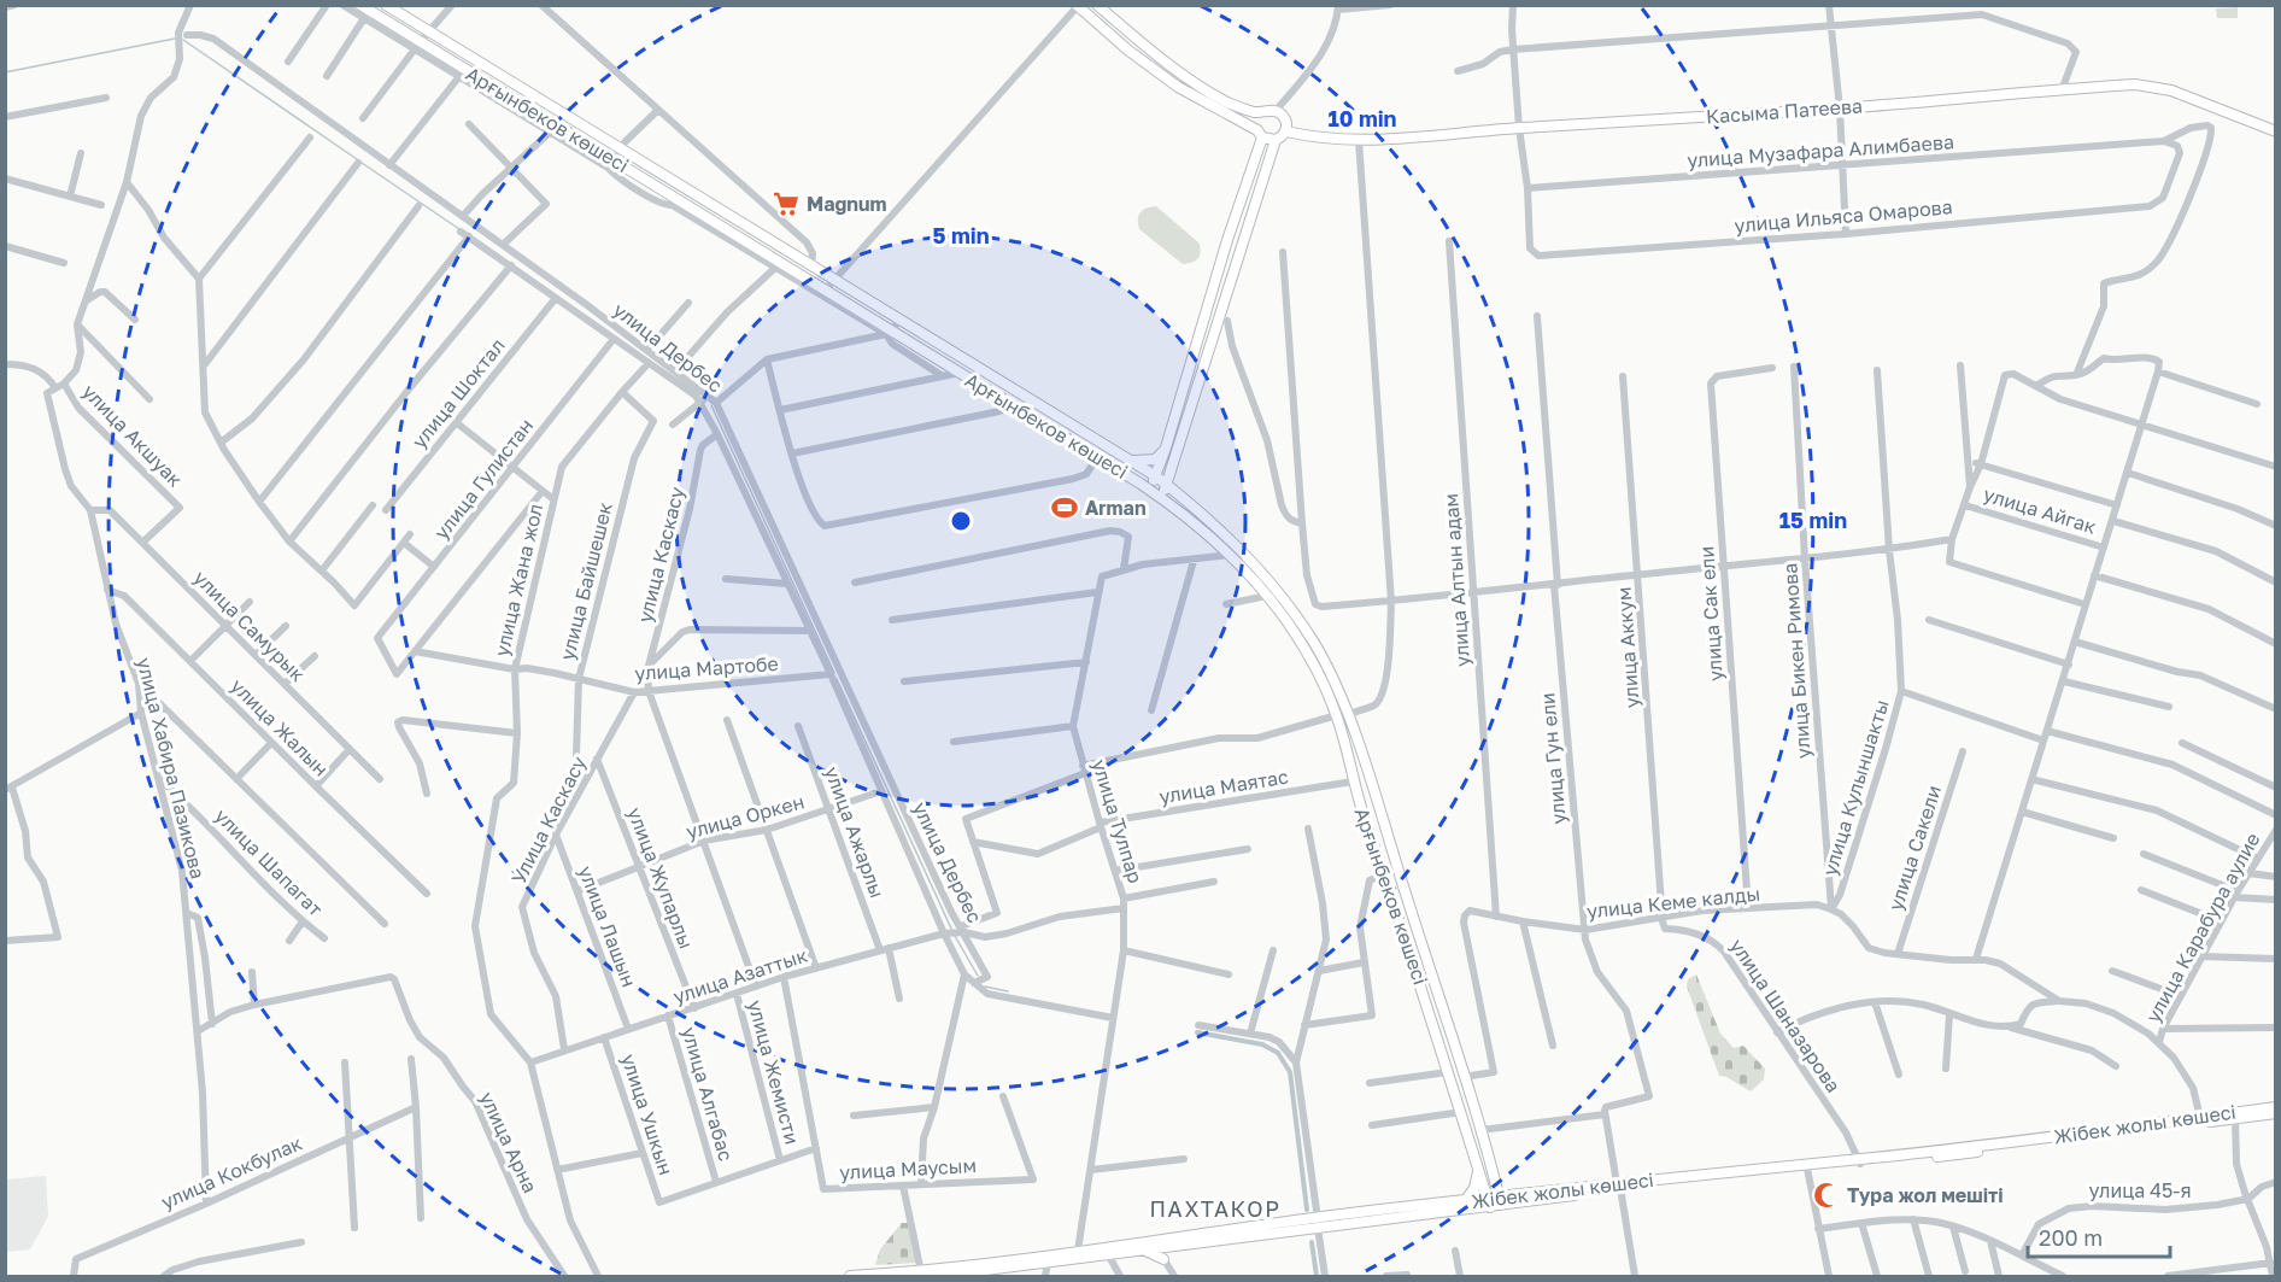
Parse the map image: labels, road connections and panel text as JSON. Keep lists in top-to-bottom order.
{
  "streets": {
    "main road": ["Касыма Патеева", "Арғынбеков көшесі", "Жібек жолы көшесі"],
    "street": [
      "улица Музафара Алимбаева",
      "улица Ильяса Омарова",
      "улица Дербес",
      "улица Шоктал",
      "улица Акшуак",
      "улица Гулистан",
      "улица Айгак",
      "улица Каскасу",
      "улица Жана жол",
      "улица Алтын адам",
      "улица Байшешек",
      "улица Сак ели",
      "улица Самурык",
      "улица Аккум",
      "улица Бикен Римова",
      "улица Мартобе",
      "улица Жалын",
      "улица Гун ели",
      "улица Хабира Пазикова",
      "улица Маятас",
      "улица Кулыншакты",
      "улица Оркен",
      "Улица Каскасу",
      "улица Тулпар",
      "улица Ажарлы",
      "улица Сакели",
      "улица Шапагат",
      "улица Жупарлы",
      "улица Кеме калды",
      "улица Лашын",
      "улица Карабура аулие",
      "улица Азаттык",
      "улица Шаназарова",
      "улица Жемисти",
      "улица Алгабас",
      "улица Ушкын",
      "улица Арна",
      "улица Маусым",
      "улица Кокбулак",
      "улица 45-я"
    ]
  },
  "crossings": [
    ["Арғынбеков көшесі", "улица Маятас"],
    ["Арғынбеков көшесі", "улица Кеме калды"],
    ["Арғынбеков көшесі", "Жібек жолы көшесі"],
    ["улица Музафара Алимбаева", "улица Ильяса Омарова"],
    ["улица Дербес", "улица Шоктал"],
    ["улица Дербес", "улица Гулистан"],
    ["улица Дербес", "улица Каскасу"],
    ["улица Дербес", "улица Жана жол"],
    ["улица Дербес", "улица Мартобе"],
    ["улица Дербес", "улица Оркен"],
    ["улица Дербес", "улица Азаттык"],
    ["улица Акшуак", "улица Самурык"],
    ["улица Гулистан", "улица Мартобе"],
    ["улица Каскасу", "улица Мартобе"],
    ["улица Жана жол", "улица Байшешек"],
    ["улица Жана жол", "улица Мартобе"],
    ["улица Жана жол", "улица Азаттык"],
    ["улица Алтын адам", "улица Кеме калды"],
    ["улица Байшешек", "улица Мартобе"],
    ["улица Сак ели", "улица Кеме калды"],
    ["улица Самурык", "улица Хабира Пазикова"],
    ["улица Аккум", "улица Кеме калды"],
    ["улица Аккум", "улица Шаназарова"],
    ["улица Бикен Римова", "улица Кулыншакты"],
    ["улица Бикен Римова", "улица Кеме калды"],
    ["улица Мартобе", "Улица Каскасу"],
    ["улица Жалын", "улица Хабира Пазикова"],
    ["улица Гун ели", "улица Кеме калды"],
    ["улица Хабира Пазикова", "улица Шапагат"],
    ["улица Хабира Пазикова", "улица Арна"],
    ["улица Хабира Пазикова", "улица Кокбулак"],
    ["улица Маятас", "улица Тулпар"],
    ["улица Кулыншакты", "улица Кеме калды"],
    ["улица Оркен", "улица Ажарлы"],
    ["улица Оркен", "улица Жупарлы"],
    ["улица Оркен", "улица Лашын"],
    ["Улица Каскасу", "улица Жупарлы"],
    ["Улица Каскасу", "улица Лашын"],
    ["Улица Каскасу", "улица Азаттык"],
    ["улица Тулпар", "Жібек жолы көшесі"],
    ["улица Ажарлы", "улица Азаттык"],
    ["улица Жупарлы", "улица Азаттык"],
    ["улица Кеме калды", "улица Шаназарова"],
    ["улица Лашын", "улица Азаттык"],
    ["улица Азаттык", "улица Жемисти"],
    ["улица Азаттык", "улица Алгабас"],
    ["улица Азаттык", "улица Ушкын"],
    ["улица Азаттык", "улица Маусым"],
    ["улица Шаназарова", "Жібек жолы көшесі"],
    ["улица Алгабас", "улица Ушкын"]
  ],
  "districts": ["ПАХТАКОР"],
  "places": {
    "supermarket": ["Magnum"],
    "sports": ["Arman"],
    "mosque": ["Тура жол мешіті"]
  },
  "scale_bar": "200 m",
  "rings": ["10 min", "5 min", "15 min"]
}
